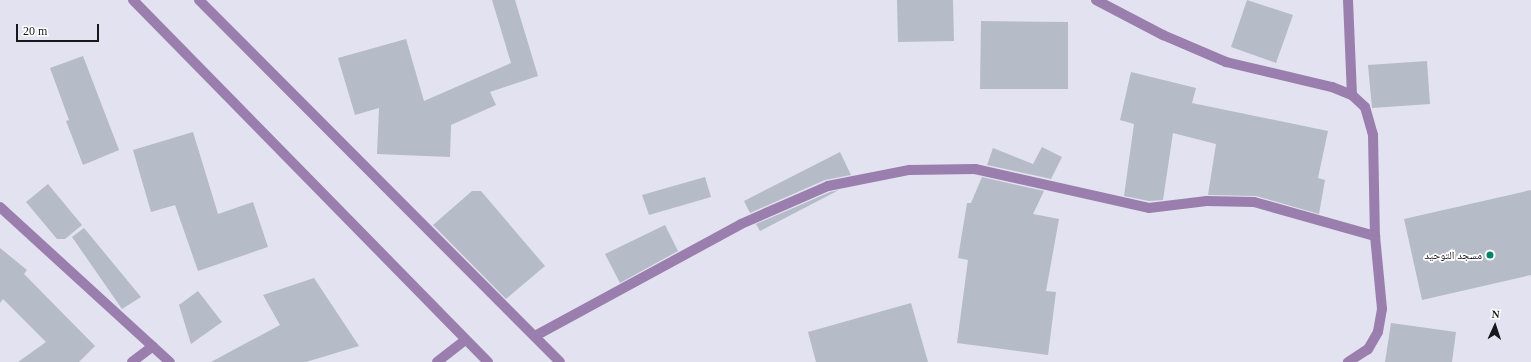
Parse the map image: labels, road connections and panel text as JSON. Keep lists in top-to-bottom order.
{
  "places": ["مسجد التوحيد"],
  "scale_bar": "20 m",
  "north": "top"
}
